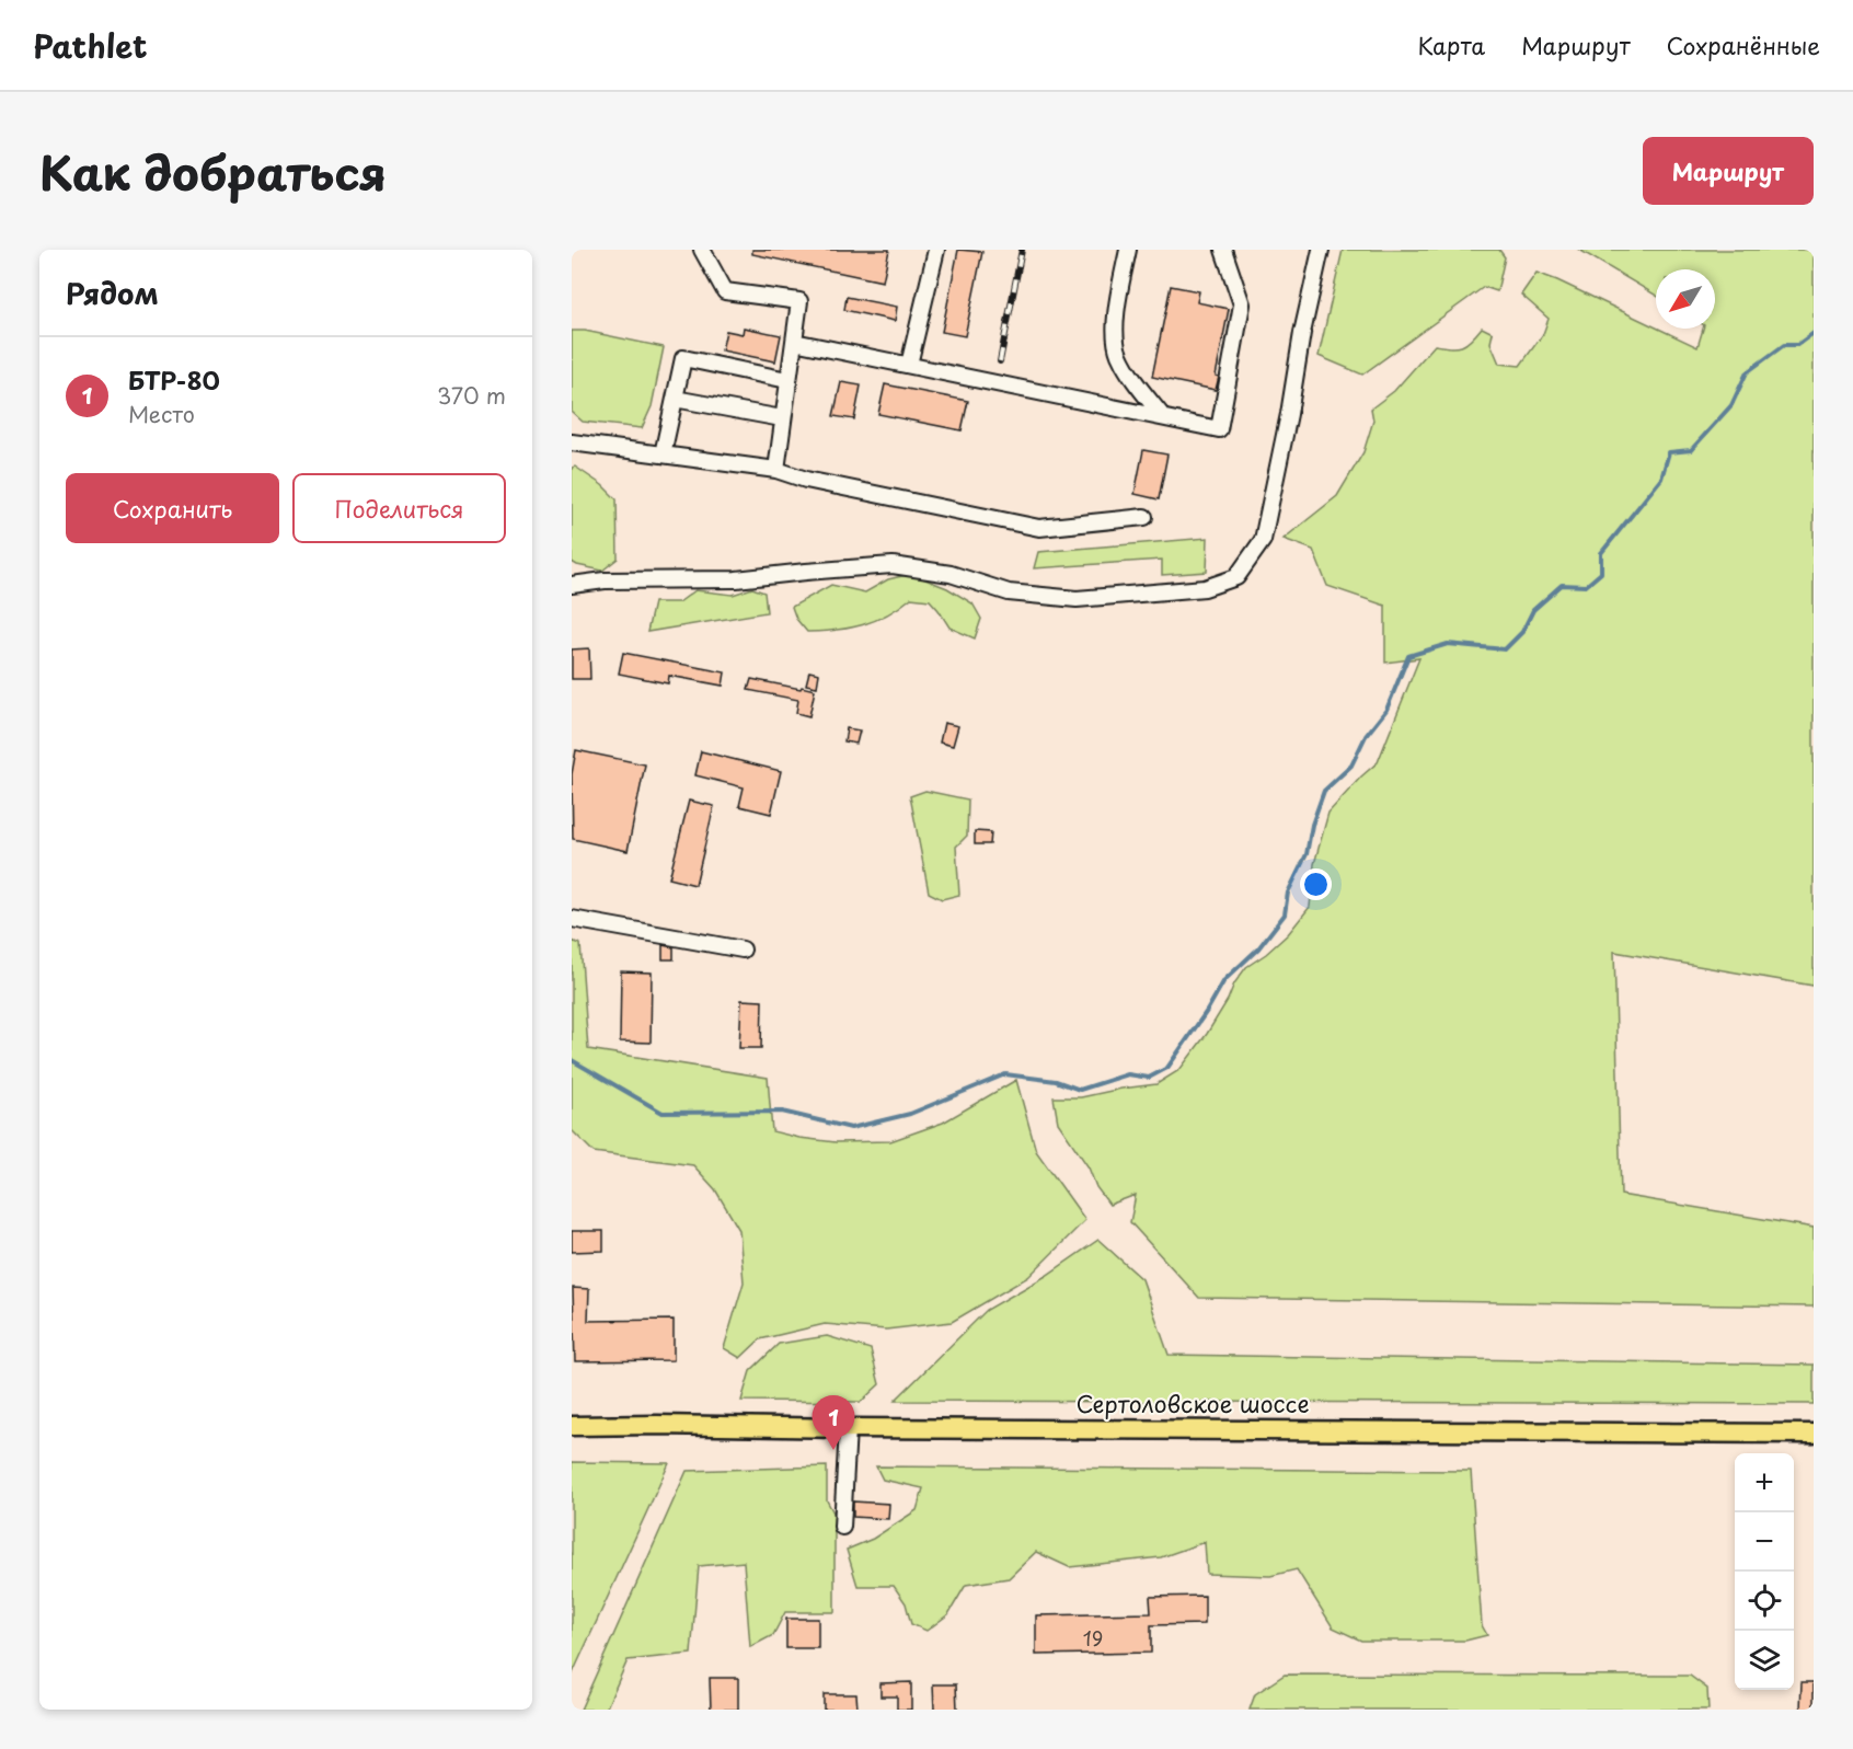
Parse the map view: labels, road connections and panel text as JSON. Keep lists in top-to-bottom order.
{
  "streets": {
    "main road": ["Сертоловское шоссе"]
  },
  "house_numbers": ["19"],
  "north": "bottom left",
  "page": {
    "header": "Pathlet",
    "nav": ["Карта", "Маршрут", "Сохранённые"],
    "title": "Как добраться",
    "buttons": [
      "Маршрут",
      ["Сохранить", "Поделиться"]
    ],
    "heading": "Рядом",
    "list": [
      {
        "mark": "1",
        "name": "БТР-80",
        "note": "Место",
        "value": "370 m"
      }
    ],
    "pins": "1",
    "map_buttons": ["+", "−"]
  }
}
